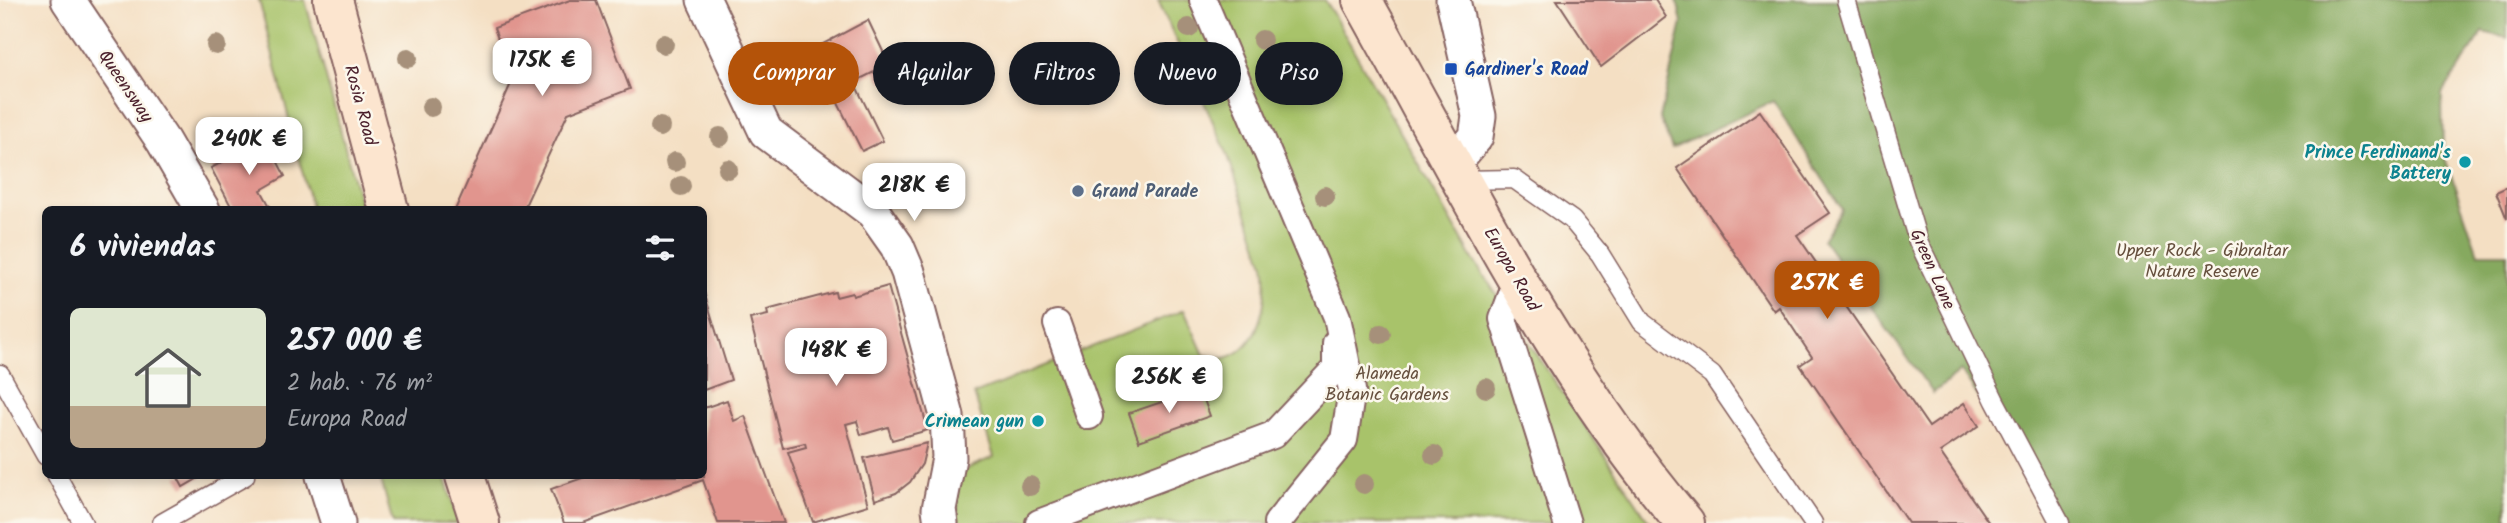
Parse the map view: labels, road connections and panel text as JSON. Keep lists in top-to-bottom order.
{
  "streets": {
    "main road": ["Rosia Road", "Europa Road"],
    "street": ["Queensway"],
    "lane": ["Green Lane"]
  },
  "parks": ["Upper Rock - Gibraltar Nature Reserve", "Alameda Botanic Gardens"],
  "places": {
    "transit": ["Gardiner's Road"],
    "other": ["Prince Ferdinand's Battery", "Grand Parade", "Crimean gun"]
  },
  "page": {
    "price": [
      "175K €",
      "240K €",
      "218K €",
      "257K €",
      "148K €",
      "256K €"
    ],
    "chip": [
      "Comprar",
      "Alquilar",
      "Filtros",
      "Nuevo",
      "Piso"
    ],
    "heading": "6 viviendas",
    "list": [
      {
        "name": "257 000 €",
        "note": "2 hab. · 76 m² · Europa Road"
      }
    ]
  }
}
